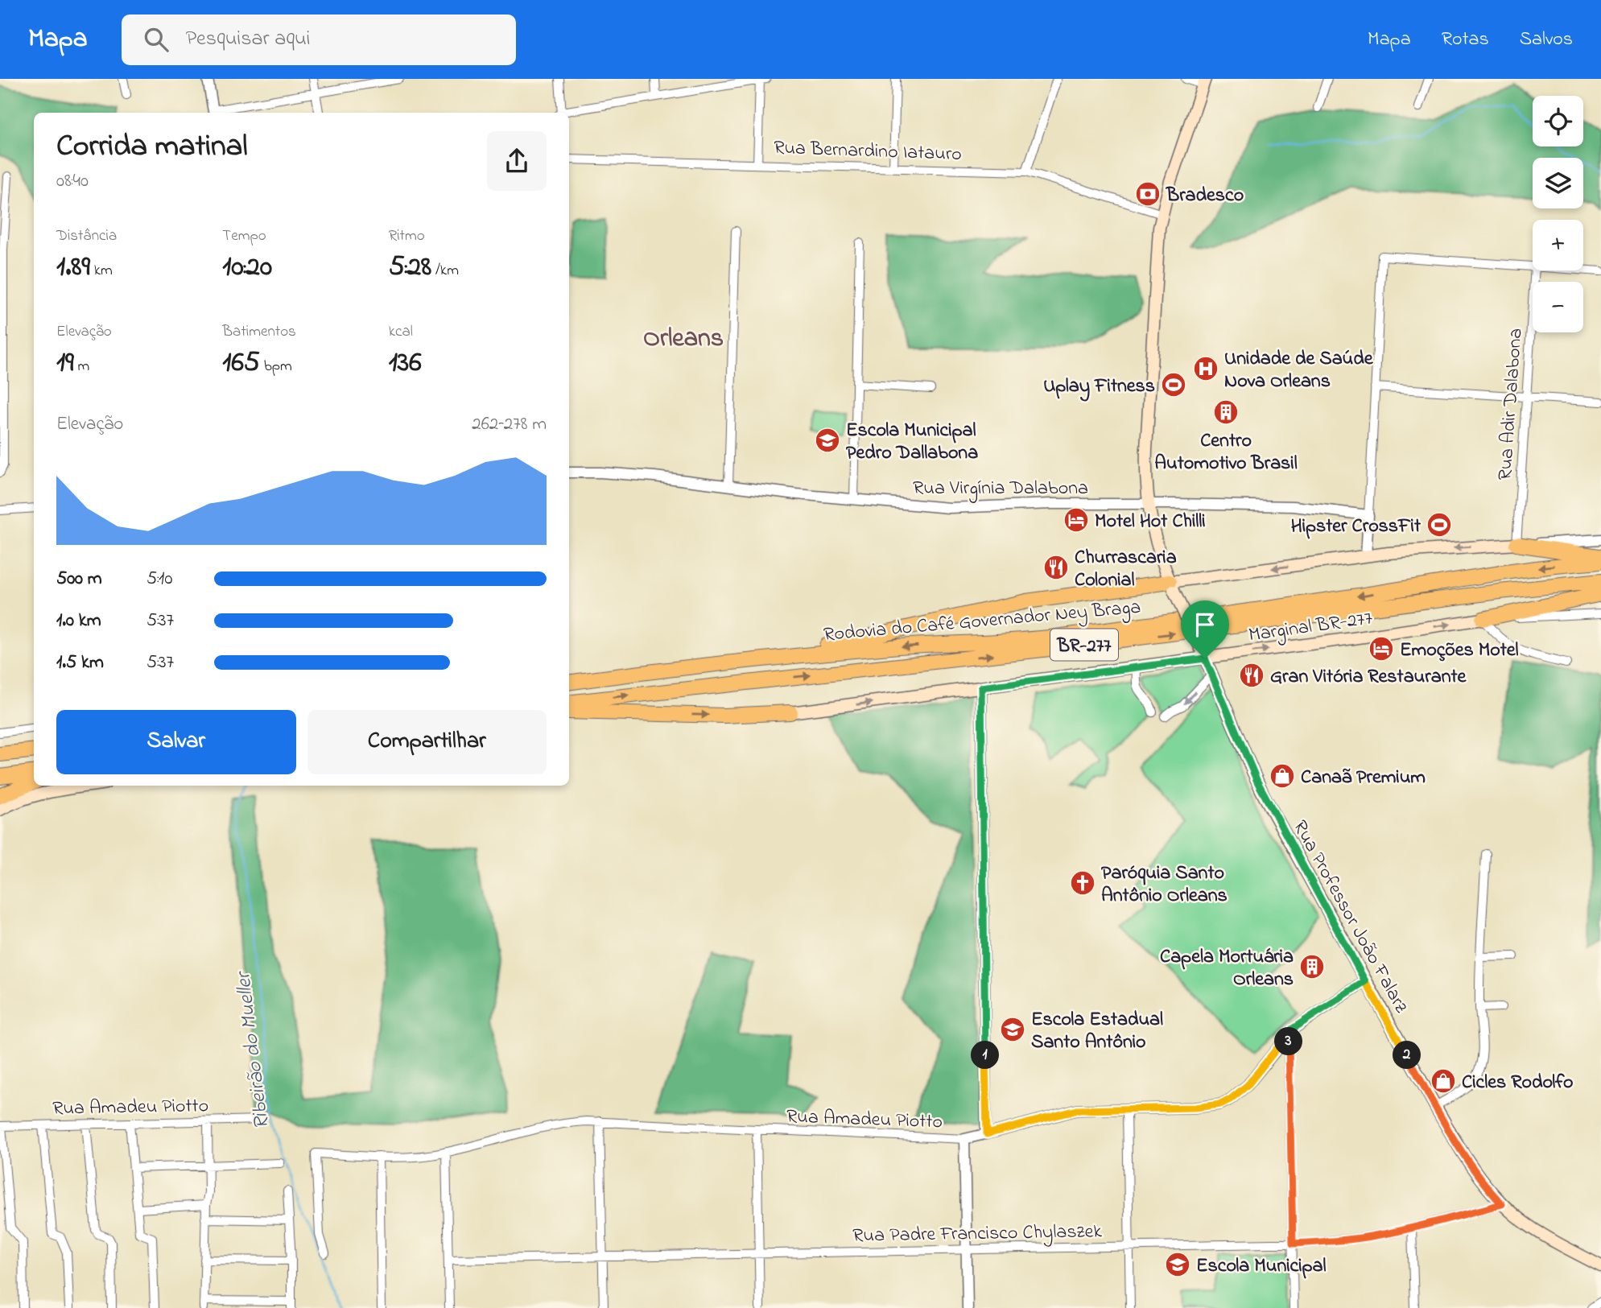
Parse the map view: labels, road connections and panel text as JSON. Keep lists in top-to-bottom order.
{
  "streets": {
    "highway": ["Rodovia do Café Governador Ney Braga", "BR-277"],
    "main road": ["Marginal BR-277", "Rua Professor João Falarz"],
    "street": [
      "Rua Bernardino Iatauro",
      "Rua Adir Dalabona",
      "Rua Virgínia Dalabona",
      "Rua Amadeu Piotto",
      "Rua Padre Francisco Chylaszek"
    ]
  },
  "crossings": [
    ["Rua Bernardino Iatauro", "Rua Professor João Falarz"],
    ["Rua Virgínia Dalabona", "Rua Professor João Falarz"],
    ["Marginal BR-277", "Rua Professor João Falarz"],
    ["Rua Professor João Falarz", "Rua Amadeu Piotto"],
    ["Rua Professor João Falarz", "Rua Padre Francisco Chylaszek"]
  ],
  "districts": ["Orleans"],
  "water": ["Ribeirão do Mueller"],
  "places": {
    "bank": ["Bradesco"],
    "hospital": ["Unidade de Saúde Nova Orleans"],
    "sports": ["Uplay Fitness", "Hipster CrossFit"],
    "building": ["Centro Automotivo Brasil", "Capela Mortuária Orleans"],
    "school or university": ["Escola Municipal Pedro Dallabona", "Escola Estadual Santo Antônio", "Escola Municipal"],
    "hotel": ["Motel Hot Chilli", "Emoções Motel"],
    "restaurant": ["Churrascaria Colonial", "Gran Vitória Restaurante"],
    "shop": ["Canaã Premium", "Cicles Rodolfo"],
    "church": ["Paróquia Santo Antônio Orleans"]
  },
  "page": {
    "header": "Mapa",
    "search": "Pesquisar aqui",
    "nav": ["Mapa", "Rotas", "Salvos"],
    "map_buttons": ["+", "−"],
    "heading": ["Corrida matinal", "08:40"],
    "stats": [
      ["Distância", "1.89 km"],
      ["Tempo", "10:20"],
      ["Ritmo", "5:28 /km"],
      ["Elevação", "19 m"],
      ["Batimentos", "165 bpm"],
      ["kcal", "136"]
    ],
    "chart": ["Elevação", "262–278 m"],
    "list": [
      {
        "name": "500 m",
        "note": "5:10"
      },
      {
        "name": "1.0 km",
        "note": "5:37"
      },
      {
        "name": "1.5 km",
        "note": "5:37"
      }
    ],
    "buttons": ["Salvar", "Compartilhar"],
    "pins": ["3", "1", "2"]
  }
}
